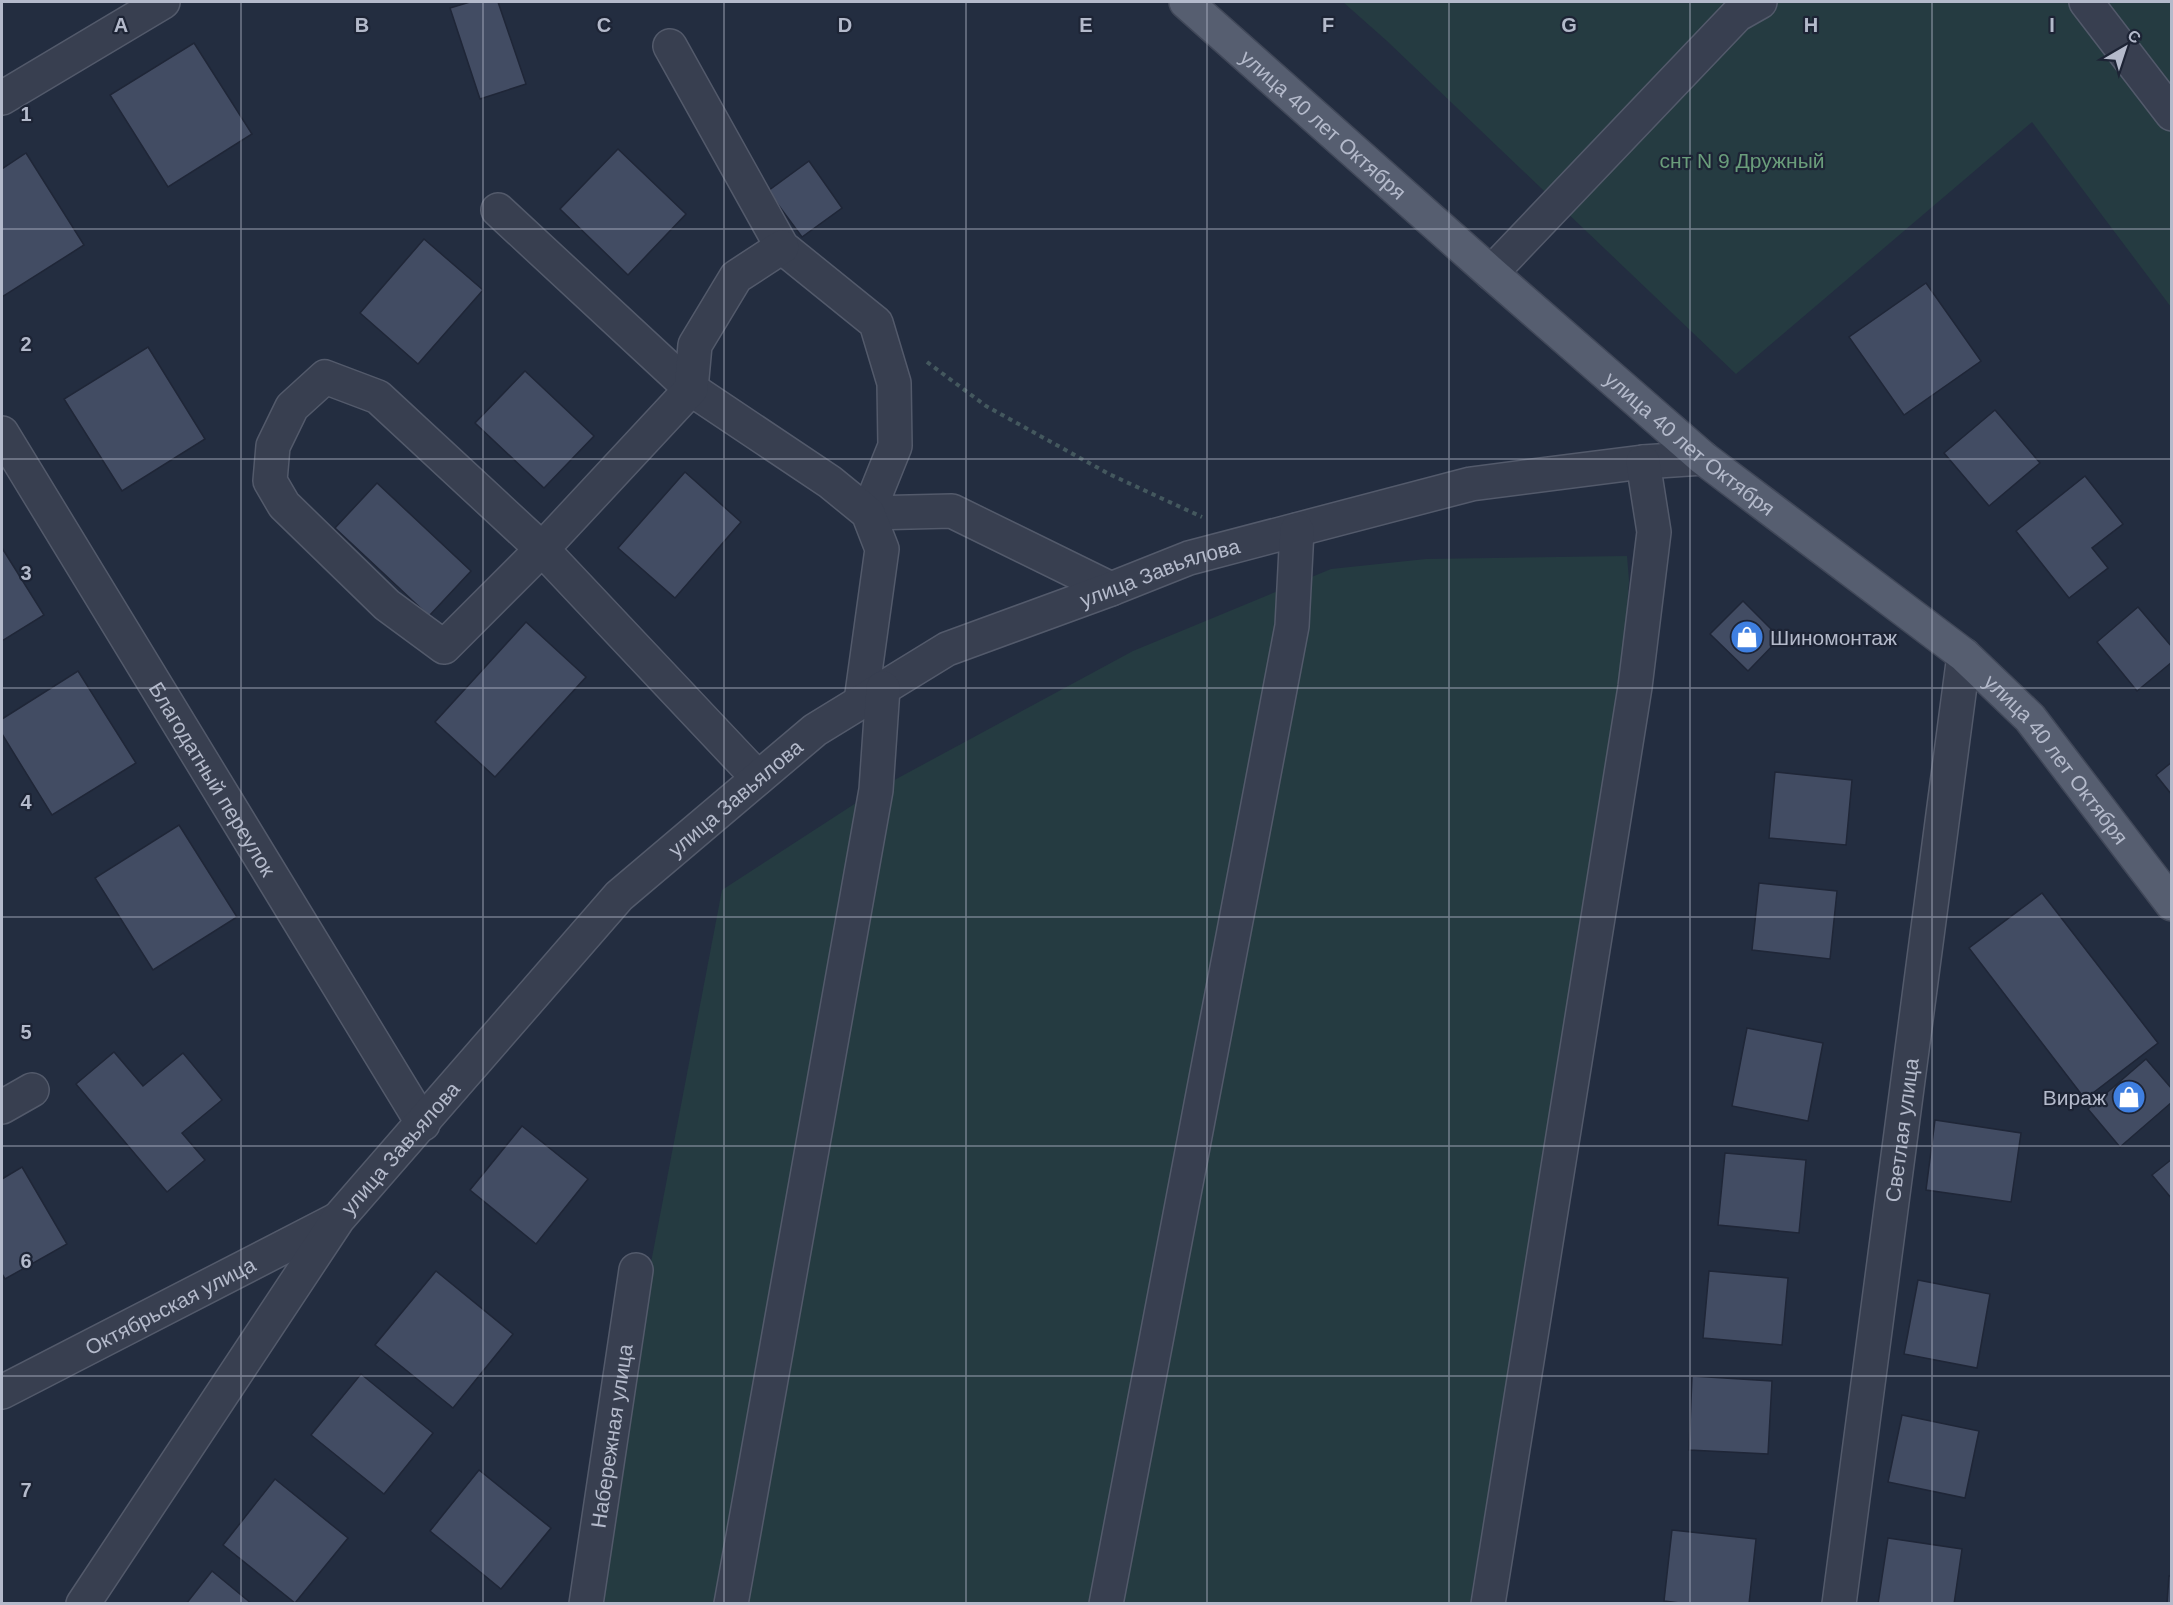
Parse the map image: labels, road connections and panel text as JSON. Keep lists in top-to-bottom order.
{
  "streets": {
    "main road": ["улица 40 лет Октября"],
    "street": [
      "улица Завьялова",
      "Благодатный переулок",
      "Светлая улица",
      "Октябрьская улица",
      "Набережная улица"
    ]
  },
  "crossings": [
    ["улица 40 лет Октября", "улица Завьялова"],
    ["улица 40 лет Октября", "Светлая улица"],
    ["улица Завьялова", "Благодатный переулок"],
    ["улица Завьялова", "Октябрьская улица"]
  ],
  "parks": ["снт N 9 Дружный"],
  "places": {
    "shop": ["Шиномонтаж", "Вираж"]
  },
  "north": "top right",
  "grid": {
    "columns": [
      "A",
      "B",
      "C",
      "D",
      "E",
      "F",
      "G",
      "H",
      "I"
    ],
    "rows": [
      "1",
      "2",
      "3",
      "4",
      "5",
      "6",
      "7"
    ]
  }
}
